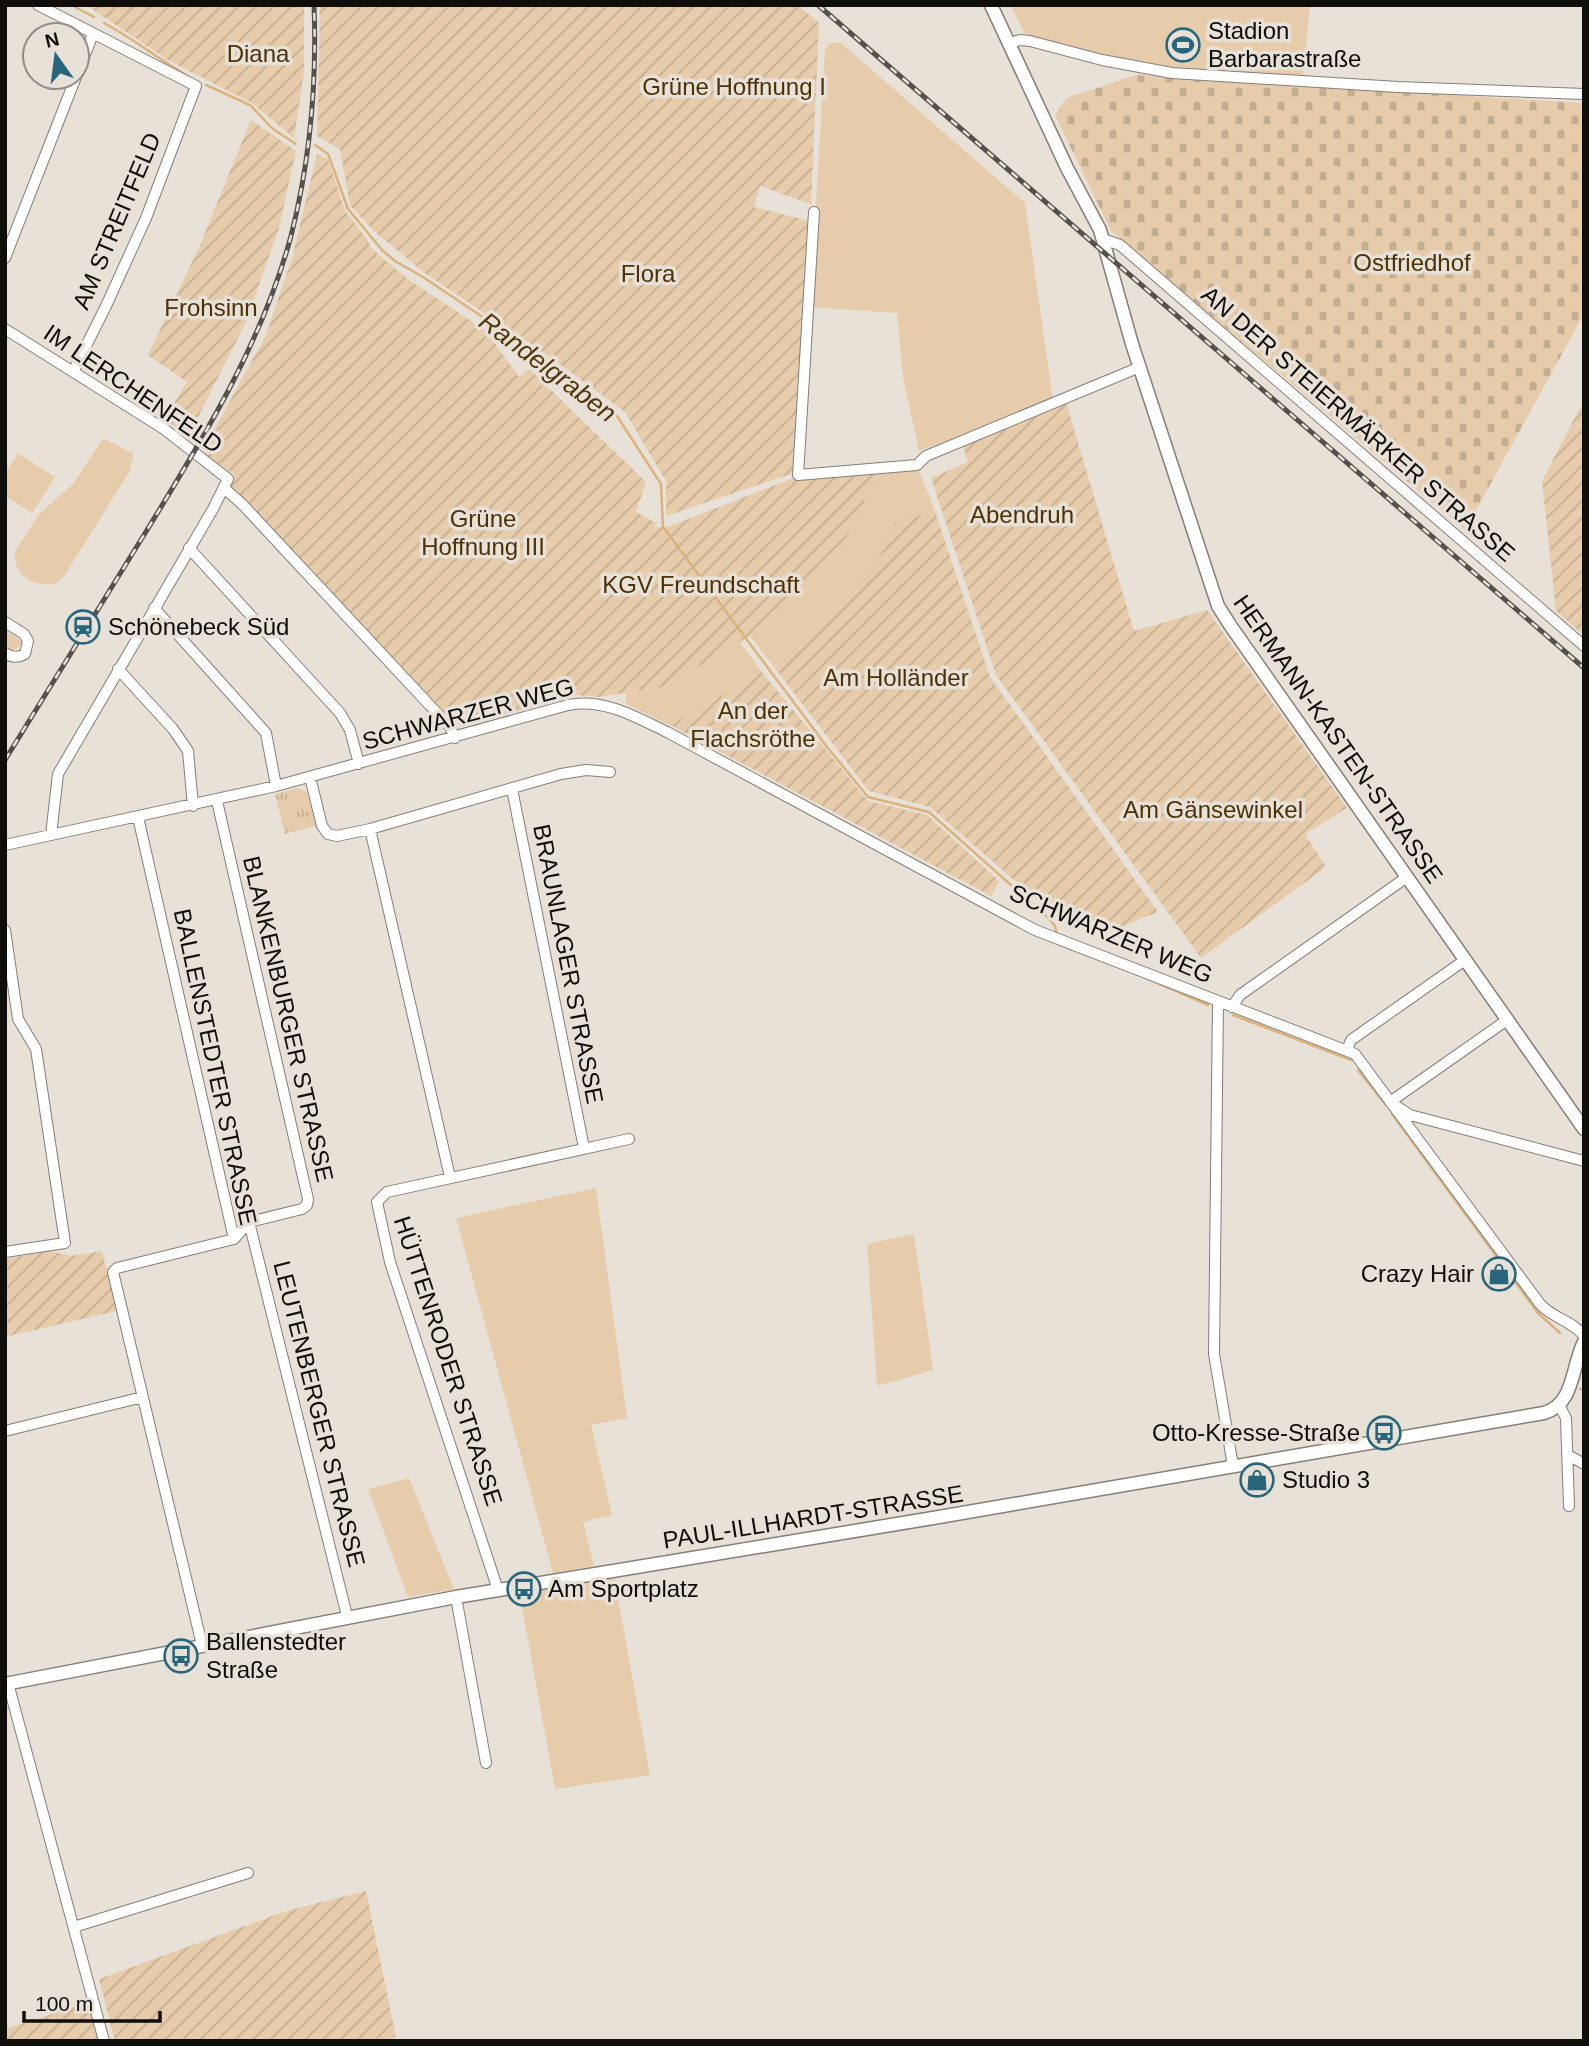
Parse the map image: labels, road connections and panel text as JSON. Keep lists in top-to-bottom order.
{
  "streets": {
    "street": [
      "AM STREITFELD",
      "IM LERCHENFELD",
      "AN DER STEIERMÄRKER STRASSE",
      "SCHWARZER WEG",
      "HERMANN-KASTEN-STRASSE",
      "BRAUNLAGER STRASSE",
      "BLANKENBURGER STRASSE",
      "BALLENSTEDTER STRASSE",
      "HÜTTENRODER STRASSE",
      "LEUTENBERGER STRASSE",
      "PAUL-ILLHARDT-STRASSE"
    ]
  },
  "crossings": [
    ["AM STREITFELD", "IM LERCHENFELD"],
    ["AN DER STEIERMÄRKER STRASSE", "HERMANN-KASTEN-STRASSE"],
    ["SCHWARZER WEG", "BLANKENBURGER STRASSE"],
    ["SCHWARZER WEG", "BALLENSTEDTER STRASSE"],
    ["BLANKENBURGER STRASSE", "LEUTENBERGER STRASSE"],
    ["BALLENSTEDTER STRASSE", "PAUL-ILLHARDT-STRASSE"],
    ["HÜTTENRODER STRASSE", "PAUL-ILLHARDT-STRASSE"],
    ["LEUTENBERGER STRASSE", "PAUL-ILLHARDT-STRASSE"]
  ],
  "water": ["Randelgraben"],
  "parks": [
    "Diana",
    "Grüne Hoffnung I",
    "Ostfriedhof",
    "Flora",
    "Frohsinn",
    "Abendruh",
    "Grüne Hoffnung III",
    "KGV Freundschaft",
    "Am Holländer",
    "An der Flachsröthe",
    "Am Gänsewinkel"
  ],
  "places": {
    "sports": ["Stadion Barbarastraße"],
    "station": ["Schönebeck Süd"],
    "shop": ["Crazy Hair", "Studio 3"],
    "bus stop": ["Otto-Kresse-Straße", "Am Sportplatz", "Ballenstedter Straße"]
  },
  "scale_bar": "100 m",
  "north": "top"
}
